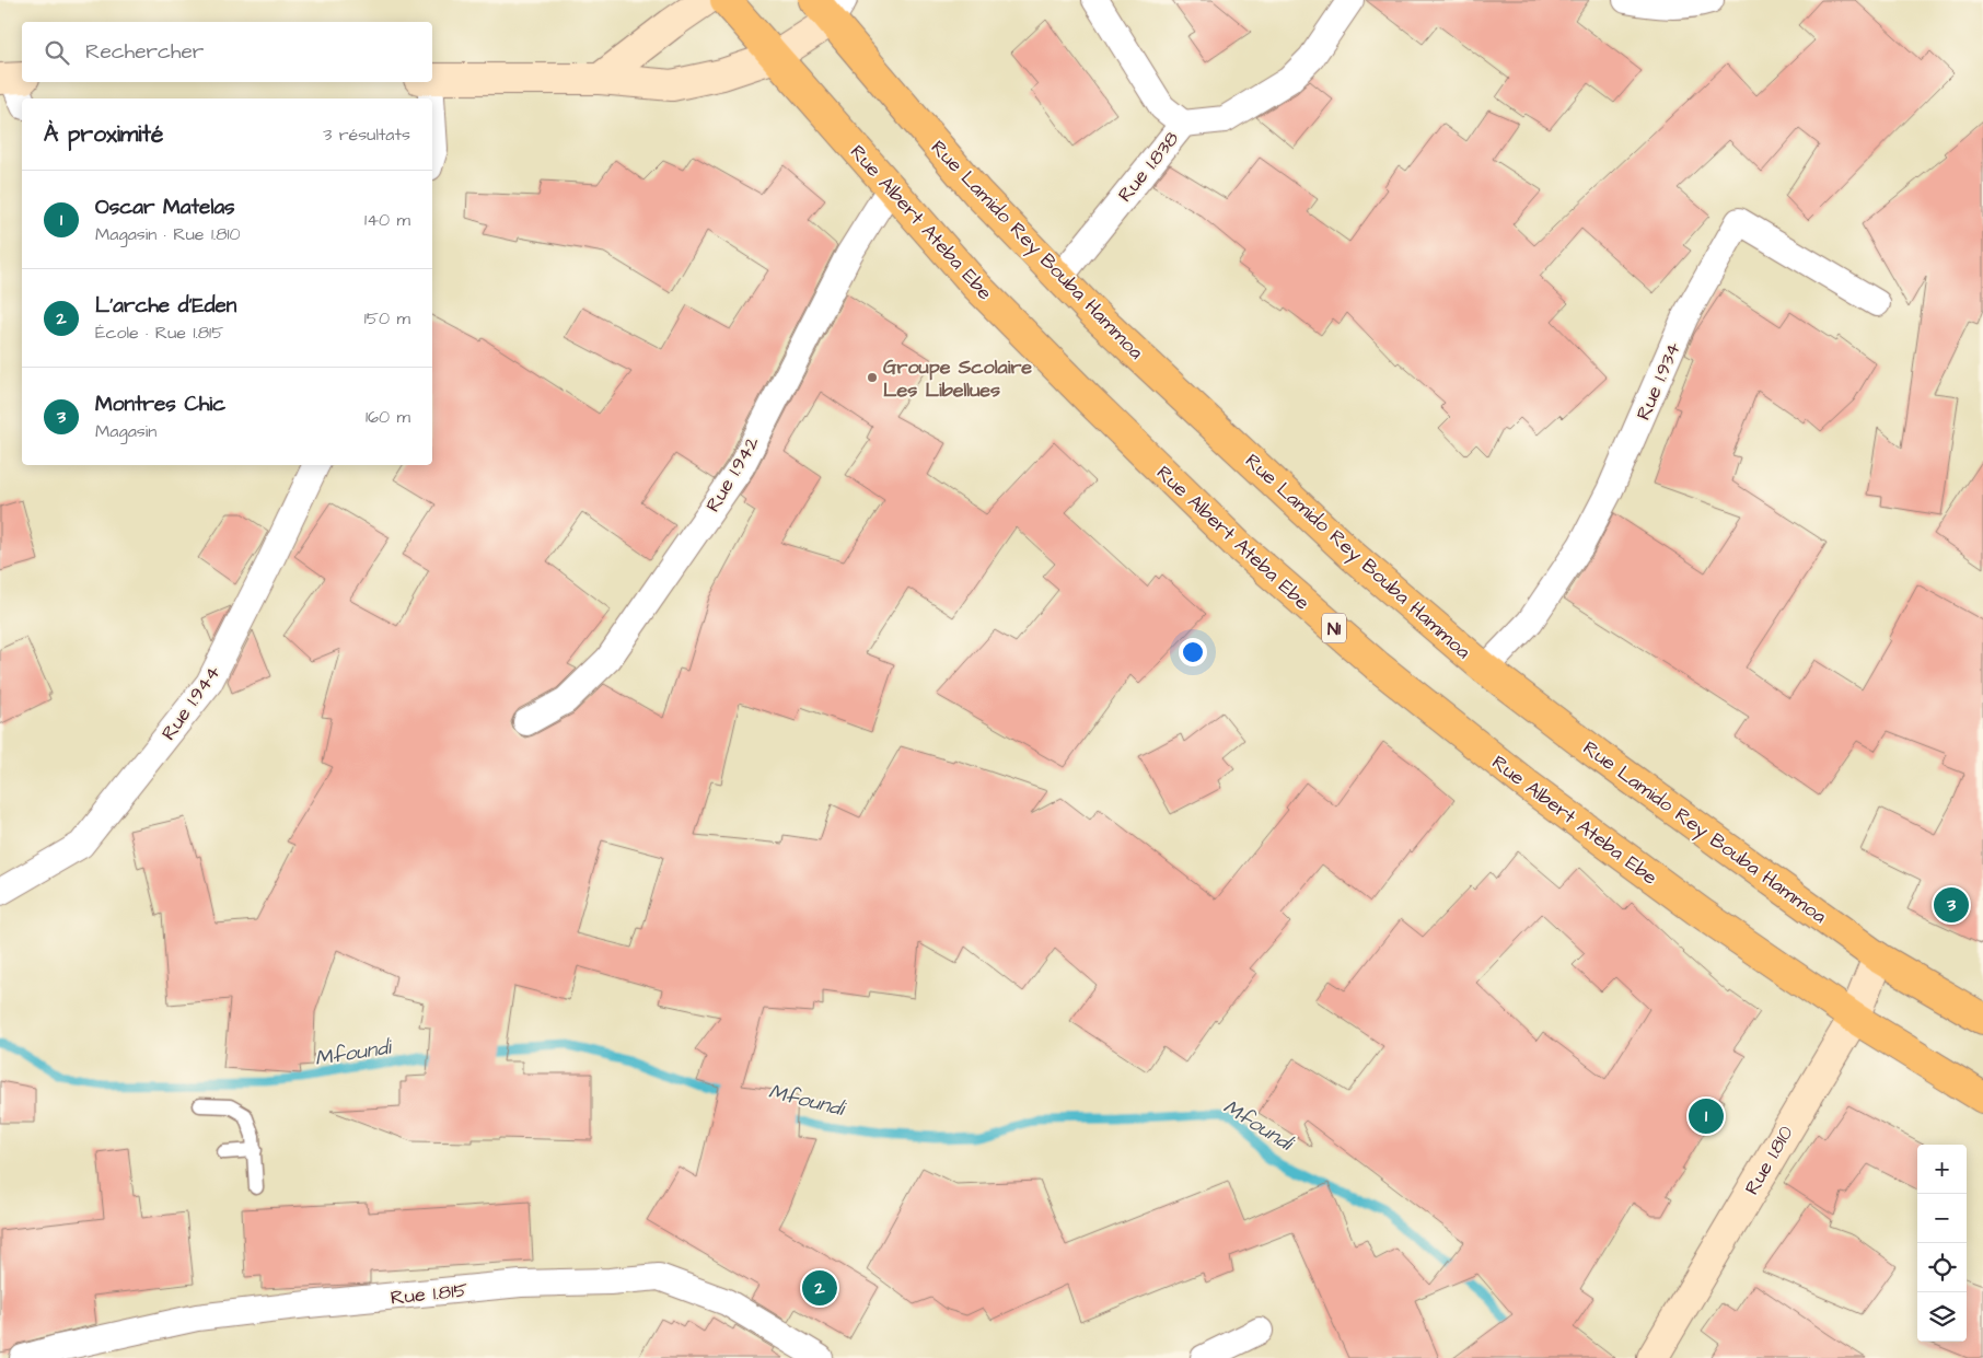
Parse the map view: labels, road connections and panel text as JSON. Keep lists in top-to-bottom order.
{
  "streets": {
    "highway": ["Rue Albert Ateba Ebe", "Rue Lamido Rey Bouba Hammoa", "N1"],
    "street": [
      "Rue 1.838",
      "Rue 1.934",
      "Rue 1.942",
      "Rue 1.944",
      "Rue 1.810",
      "Rue 1.815"
    ]
  },
  "crossings": [
    ["Rue 1.838", "Rue Lamido Rey Bouba Hammoa"],
    ["Rue Albert Ateba Ebe", "Rue 1.942"],
    ["Rue Albert Ateba Ebe", "Rue 1.810"],
    ["Rue Lamido Rey Bouba Hammoa", "Rue 1.934"],
    ["Rue Lamido Rey Bouba Hammoa", "Rue 1.810"]
  ],
  "water": ["Mfoundi"],
  "places": ["Groupe Scolaire Les Libellues"],
  "page": {
    "search": "Rechercher",
    "heading": ["À proximité", "3 résultats"],
    "list": [
      {
        "mark": "1",
        "name": "Oscar Matelas",
        "note": "Magasin · Rue 1.810",
        "value": "140 m"
      },
      {
        "mark": "2",
        "name": "L'arche d'Eden",
        "note": "École · Rue 1.815",
        "value": "150 m"
      },
      {
        "mark": "3",
        "name": "Montres Chic",
        "note": "Magasin",
        "value": "160 m"
      }
    ],
    "pins": ["3", "1", "2"],
    "map_buttons": ["+", "−"]
  }
}
